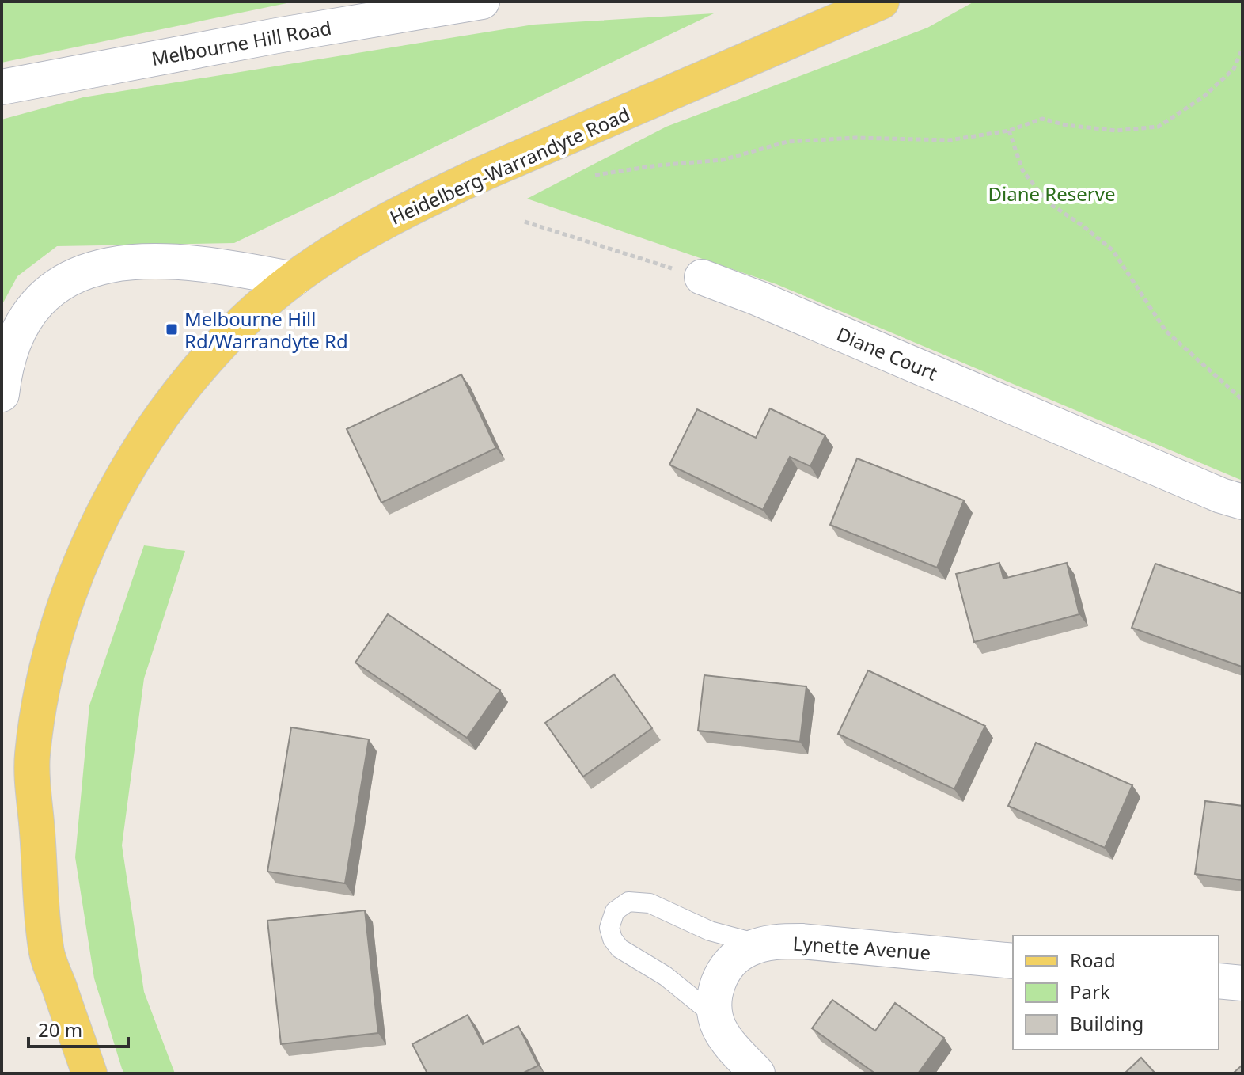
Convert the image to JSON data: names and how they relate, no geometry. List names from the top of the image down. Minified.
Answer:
{"streets":{"main road":["Heidelberg-Warrandyte Road"],"street":["Melbourne Hill Road","Diane Court","Lynette Avenue"]},"parks":["Diane Reserve"],"places":{"transit":["Melbourne Hill Rd/Warrandyte Rd"]},"legend":["Road","Park","Building"],"scale_bar":"20 m"}
